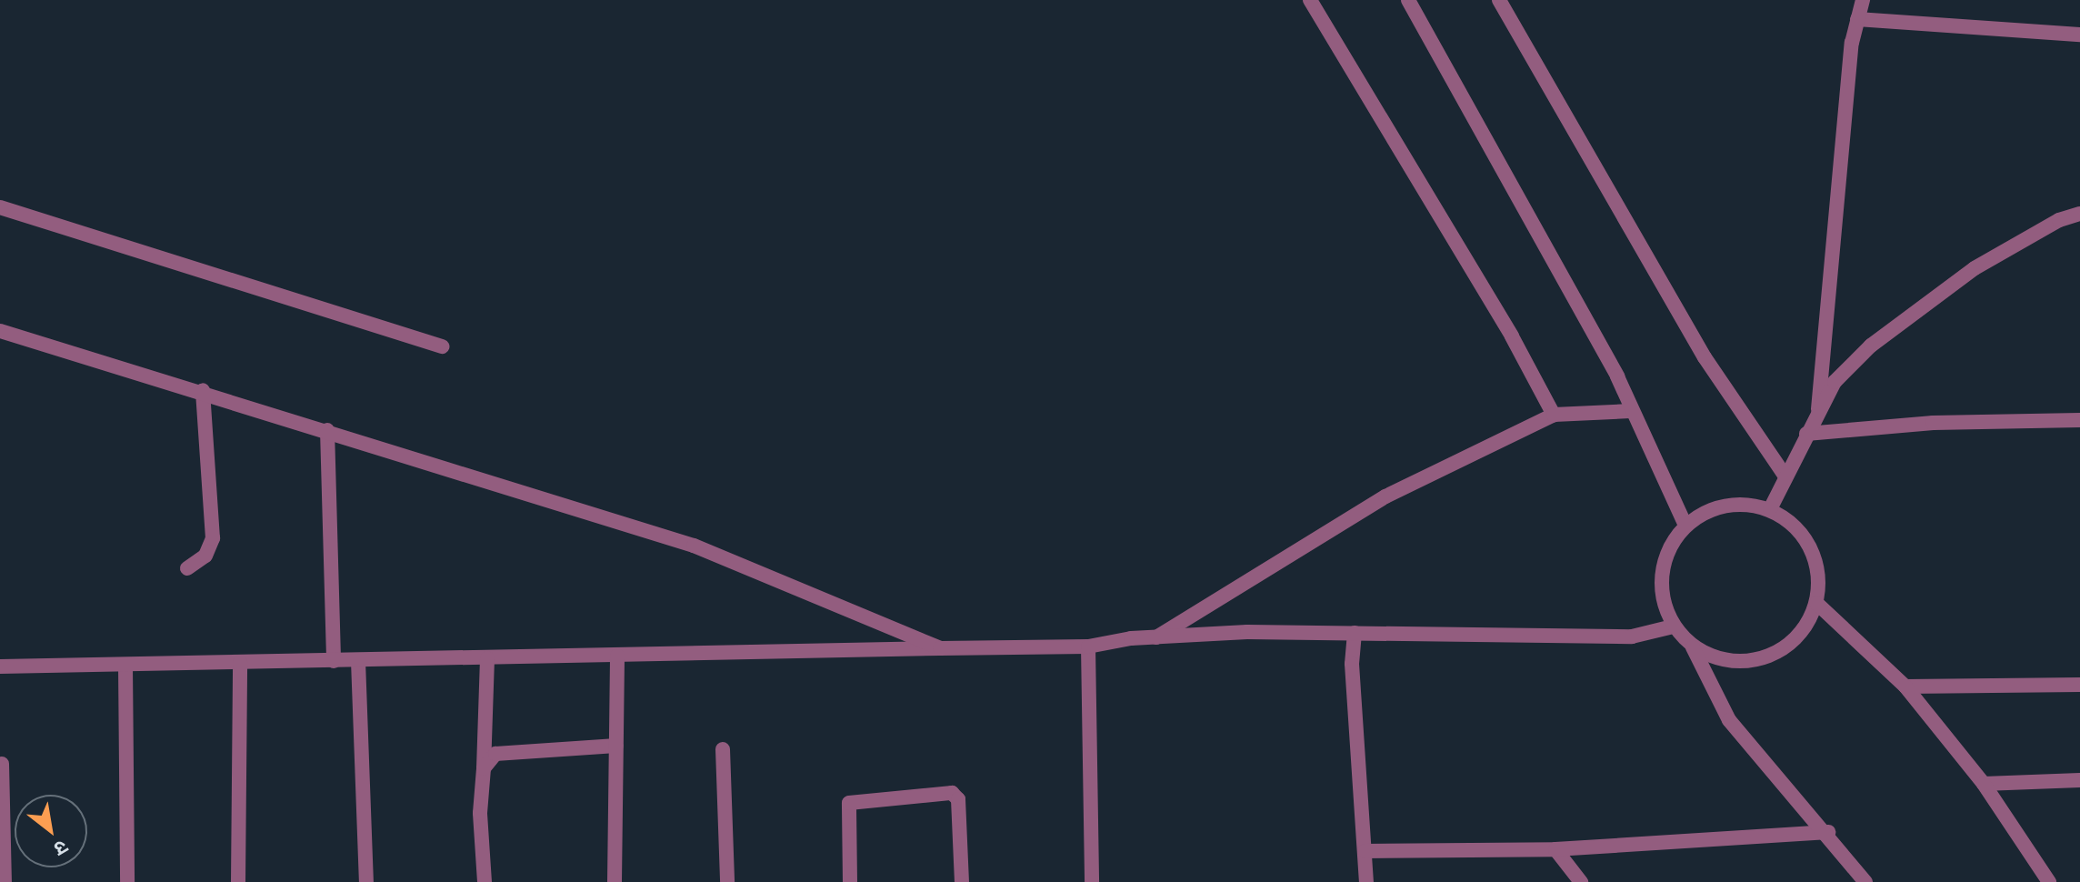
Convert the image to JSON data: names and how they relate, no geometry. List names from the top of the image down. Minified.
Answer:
{"north":"bottom right"}
